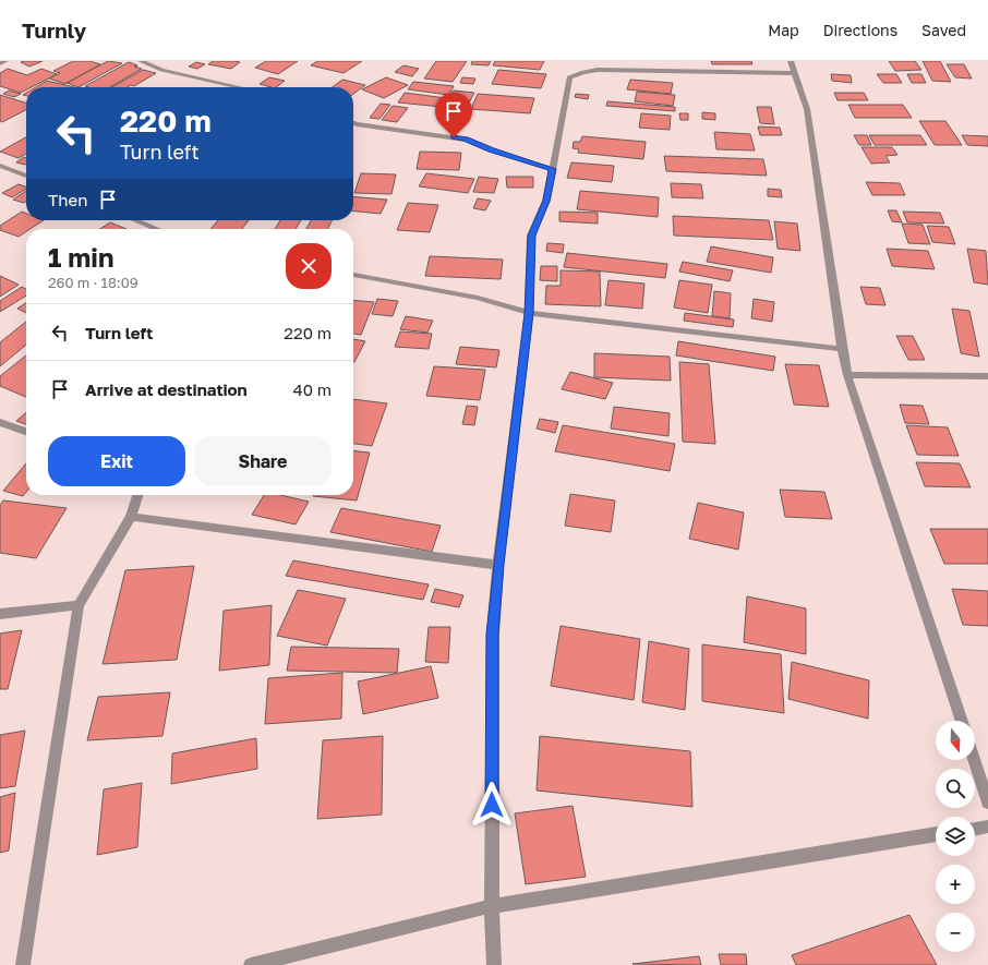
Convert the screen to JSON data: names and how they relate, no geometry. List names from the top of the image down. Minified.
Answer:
{"north":"bottom","page":{"header":"Turnly","nav":["Map","Directions","Saved"],"turn":["220 m","Turn left"],"then":"Then","heading":["1 min","260 m · 18:09"],"list":[{"name":"Turn left","value":"220 m"},{"name":"Arrive at destination","value":"40 m"}],"buttons":["Exit","Share"],"map_buttons":["+","−"]}}
